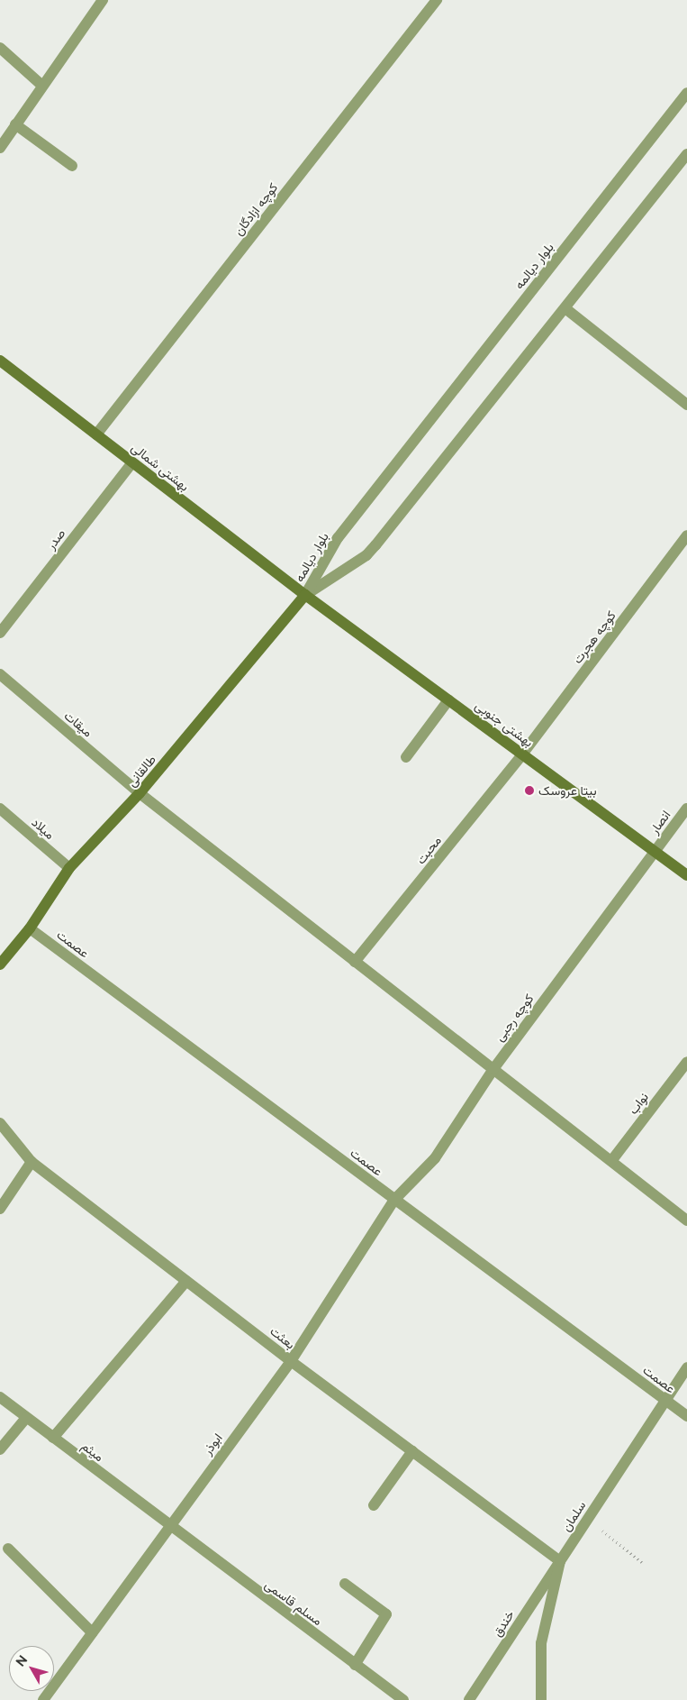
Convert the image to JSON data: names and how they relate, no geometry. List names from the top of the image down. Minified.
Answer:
{"streets":{"main road":["بهشتی شمالی","بهشتی جنوبی","طالقانی"],"street":["کوچه ازادگان","بلوار دیالمه","صدر","کوچه هجرت","میقات","انصار","میلاد","محبت","عصمت","کوچه رجبی","نواب","بعثت","ابوذر","میثم","سلمان","مسلم قاسمی","خندق"]},"crossings":[["کوچه ازادگان","بهشتی شمالی"],["بلوار دیالمه","بهشتی شمالی"],["بلوار دیالمه","بهشتی جنوبی"],["بلوار دیالمه","طالقانی"],["بهشتی شمالی","صدر"],["بهشتی شمالی","بهشتی جنوبی"],["بهشتی شمالی","طالقانی"],["کوچه هجرت","بهشتی جنوبی"],["کوچه هجرت","محبت"],["میقات","طالقانی"],["میقات","محبت"],["میقات","کوچه رجبی"],["میقات","نواب"],["بهشتی جنوبی","طالقانی"],["بهشتی جنوبی","انصار"],["بهشتی جنوبی","محبت"],["بهشتی جنوبی","کوچه رجبی"],["طالقانی","میلاد"],["طالقانی","عصمت"],["انصار","کوچه رجبی"],["عصمت","کوچه رجبی"],["عصمت","ابوذر"],["عصمت","سلمان"],["کوچه رجبی","ابوذر"],["بعثت","ابوذر"],["بعثت","سلمان"],["بعثت","خندق"],["ابوذر","میثم"],["ابوذر","مسلم قاسمی"],["میثم","مسلم قاسمی"],["سلمان","خندق"]],"places":["بیتا عروسک"],"north":"top left"}
